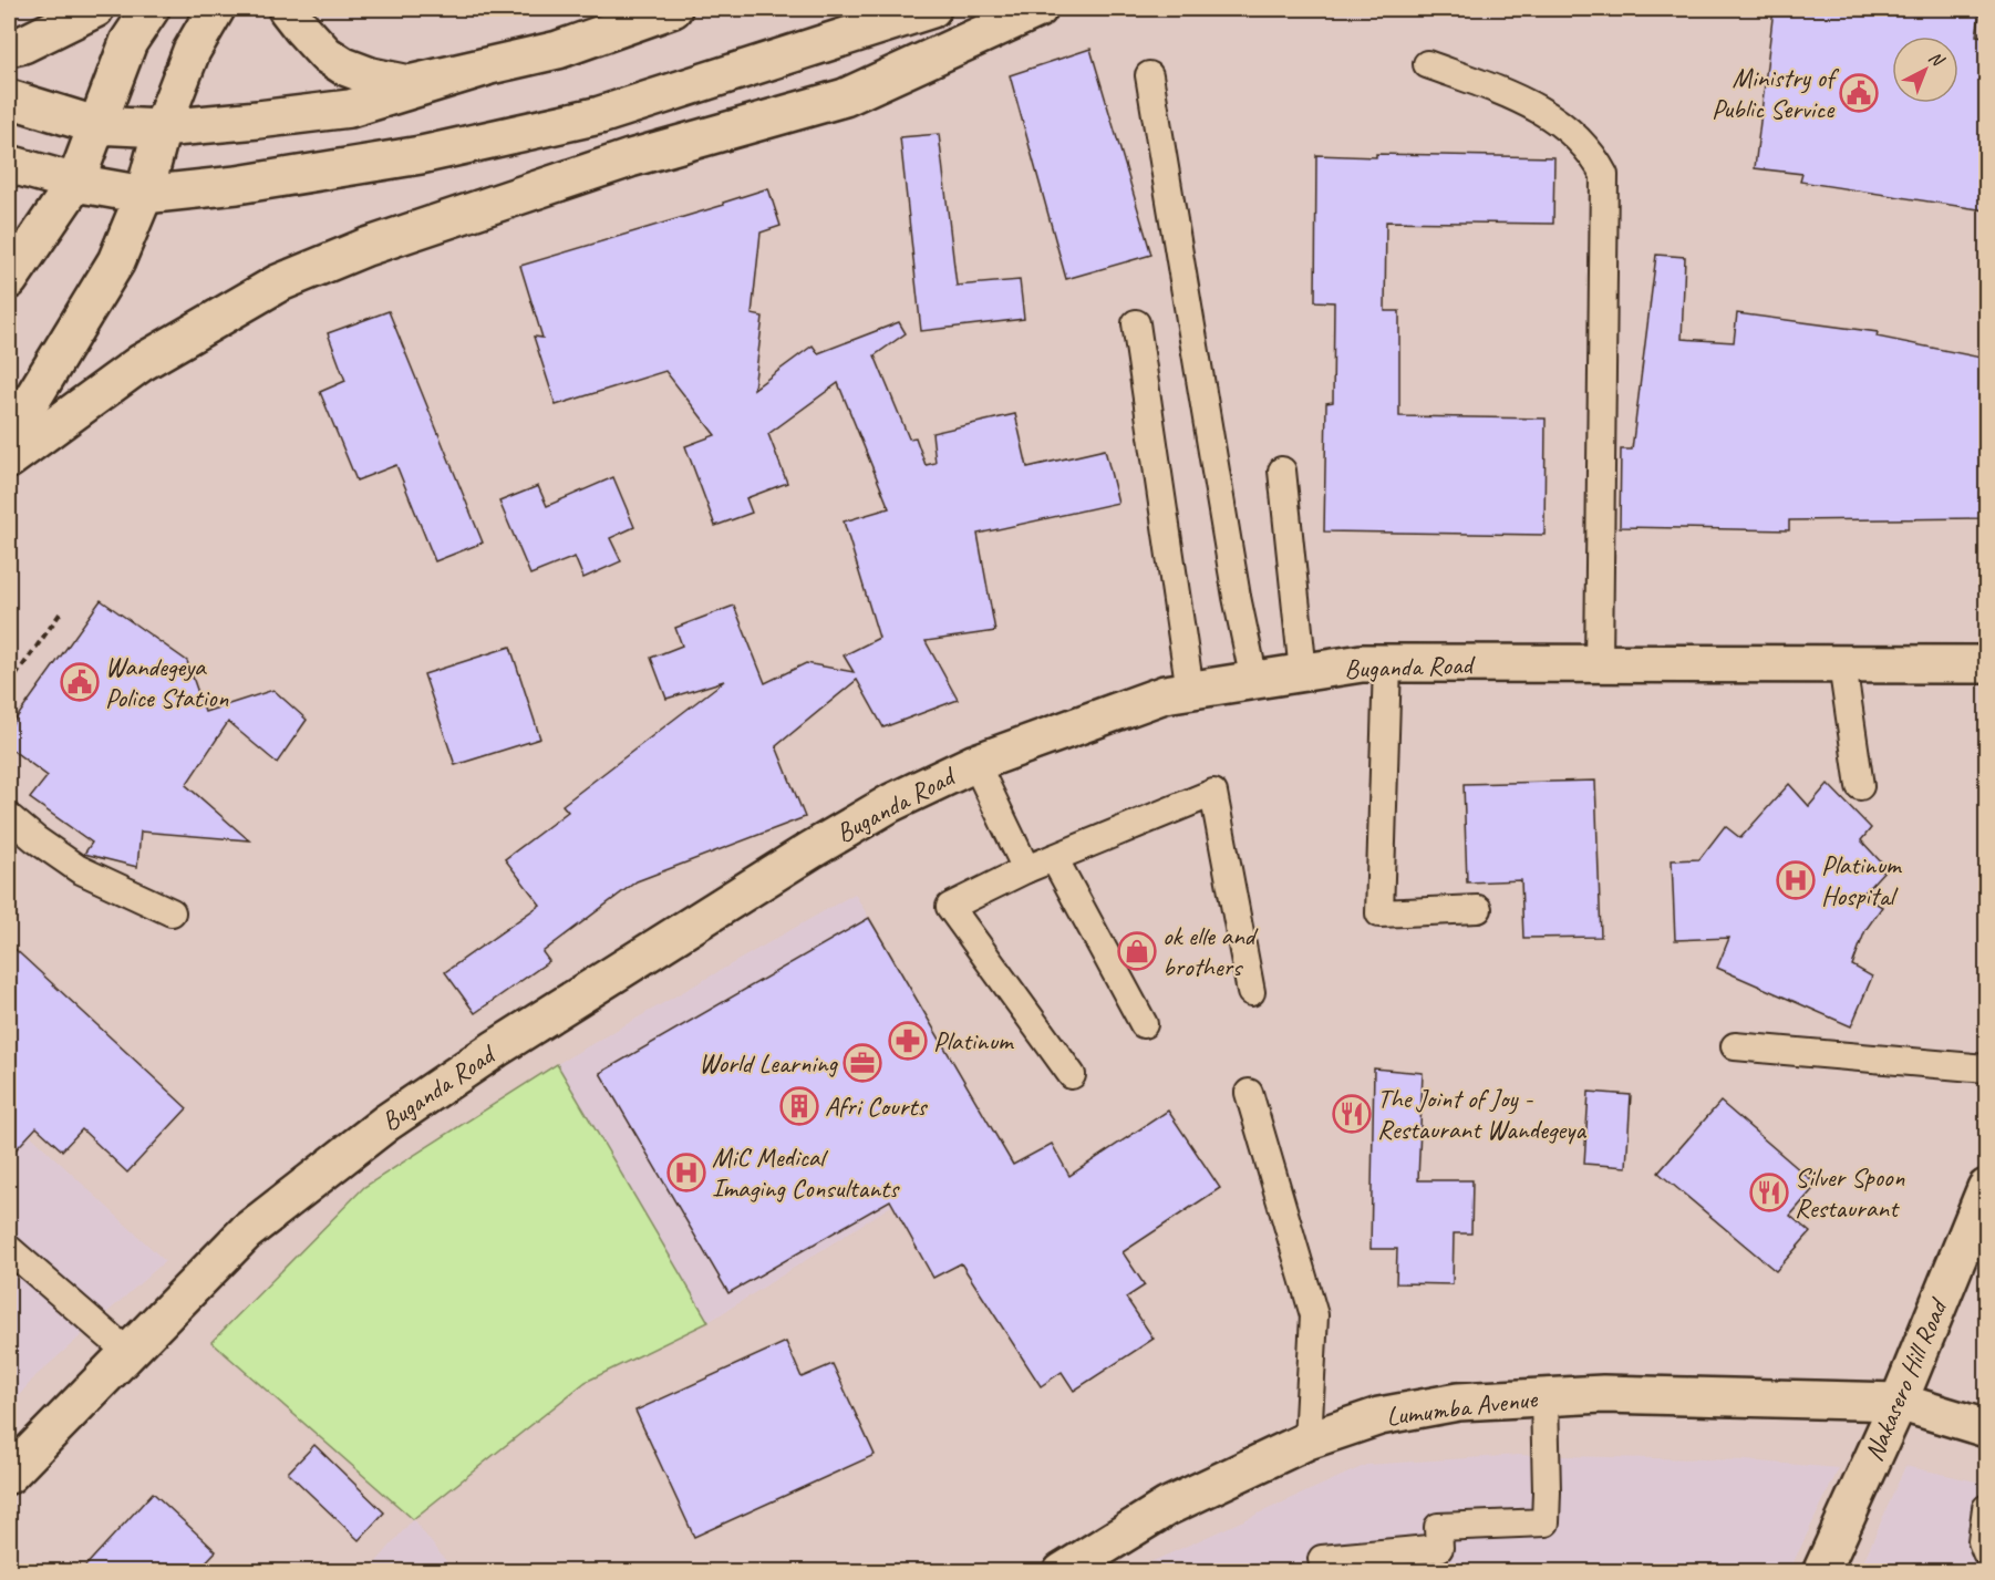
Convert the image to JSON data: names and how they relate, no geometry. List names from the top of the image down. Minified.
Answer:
{"streets":{"main road":["Buganda Road","Nakasero Hill Road","Lumumba Avenue"]},"crossings":[["Nakasero Hill Road","Lumumba Avenue"]],"places":{"public building":["Ministry of Public Service","Wandegeya Police Station"],"hospital":["Platinum Hospital","MiC Medical Imaging Consultants"],"shop":["ok elle and brothers"],"pharmacy":["Platinum"],"office":["World Learning"],"building":["Afri Courts"],"restaurant":["The Joint of Joy - Restaurant Wandegeya","Silver Spoon Restaurant"]},"north":"top right"}
